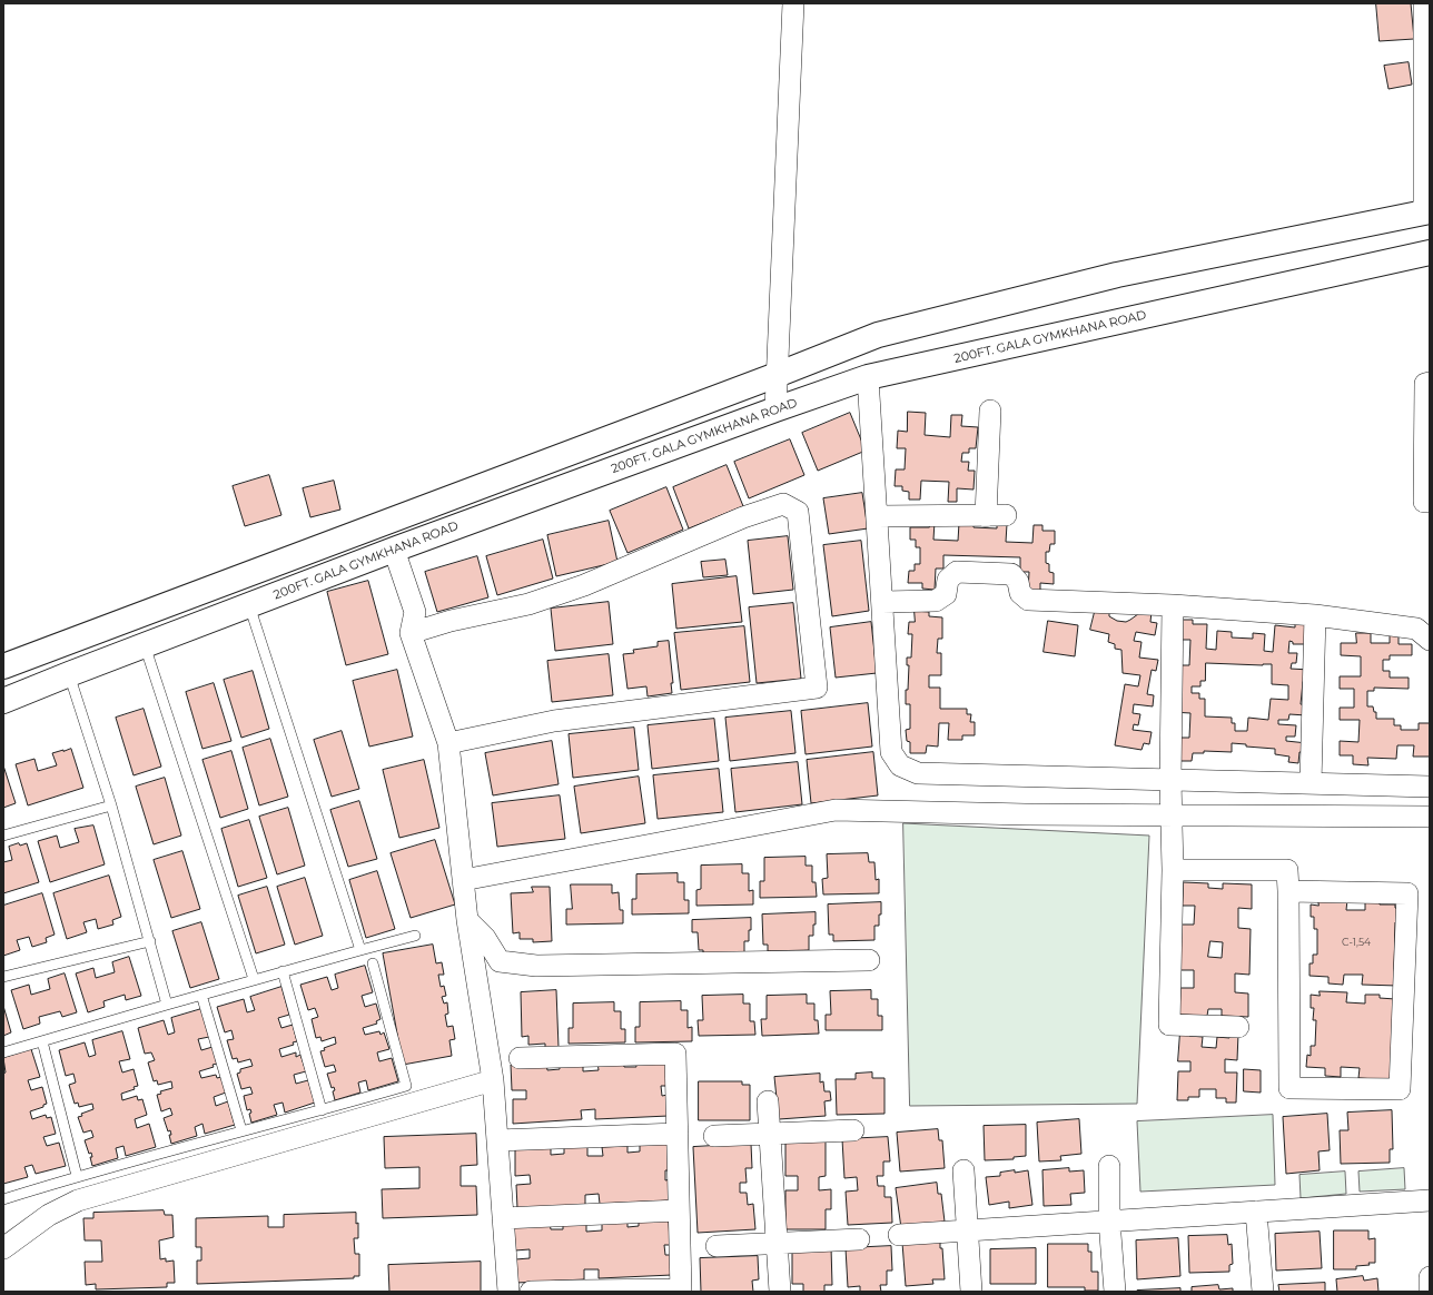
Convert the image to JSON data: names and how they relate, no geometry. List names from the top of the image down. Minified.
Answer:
{"streets":{"street":["200FT. GALA GYMKHANA ROAD"]},"house_numbers":["C-1,54"]}
